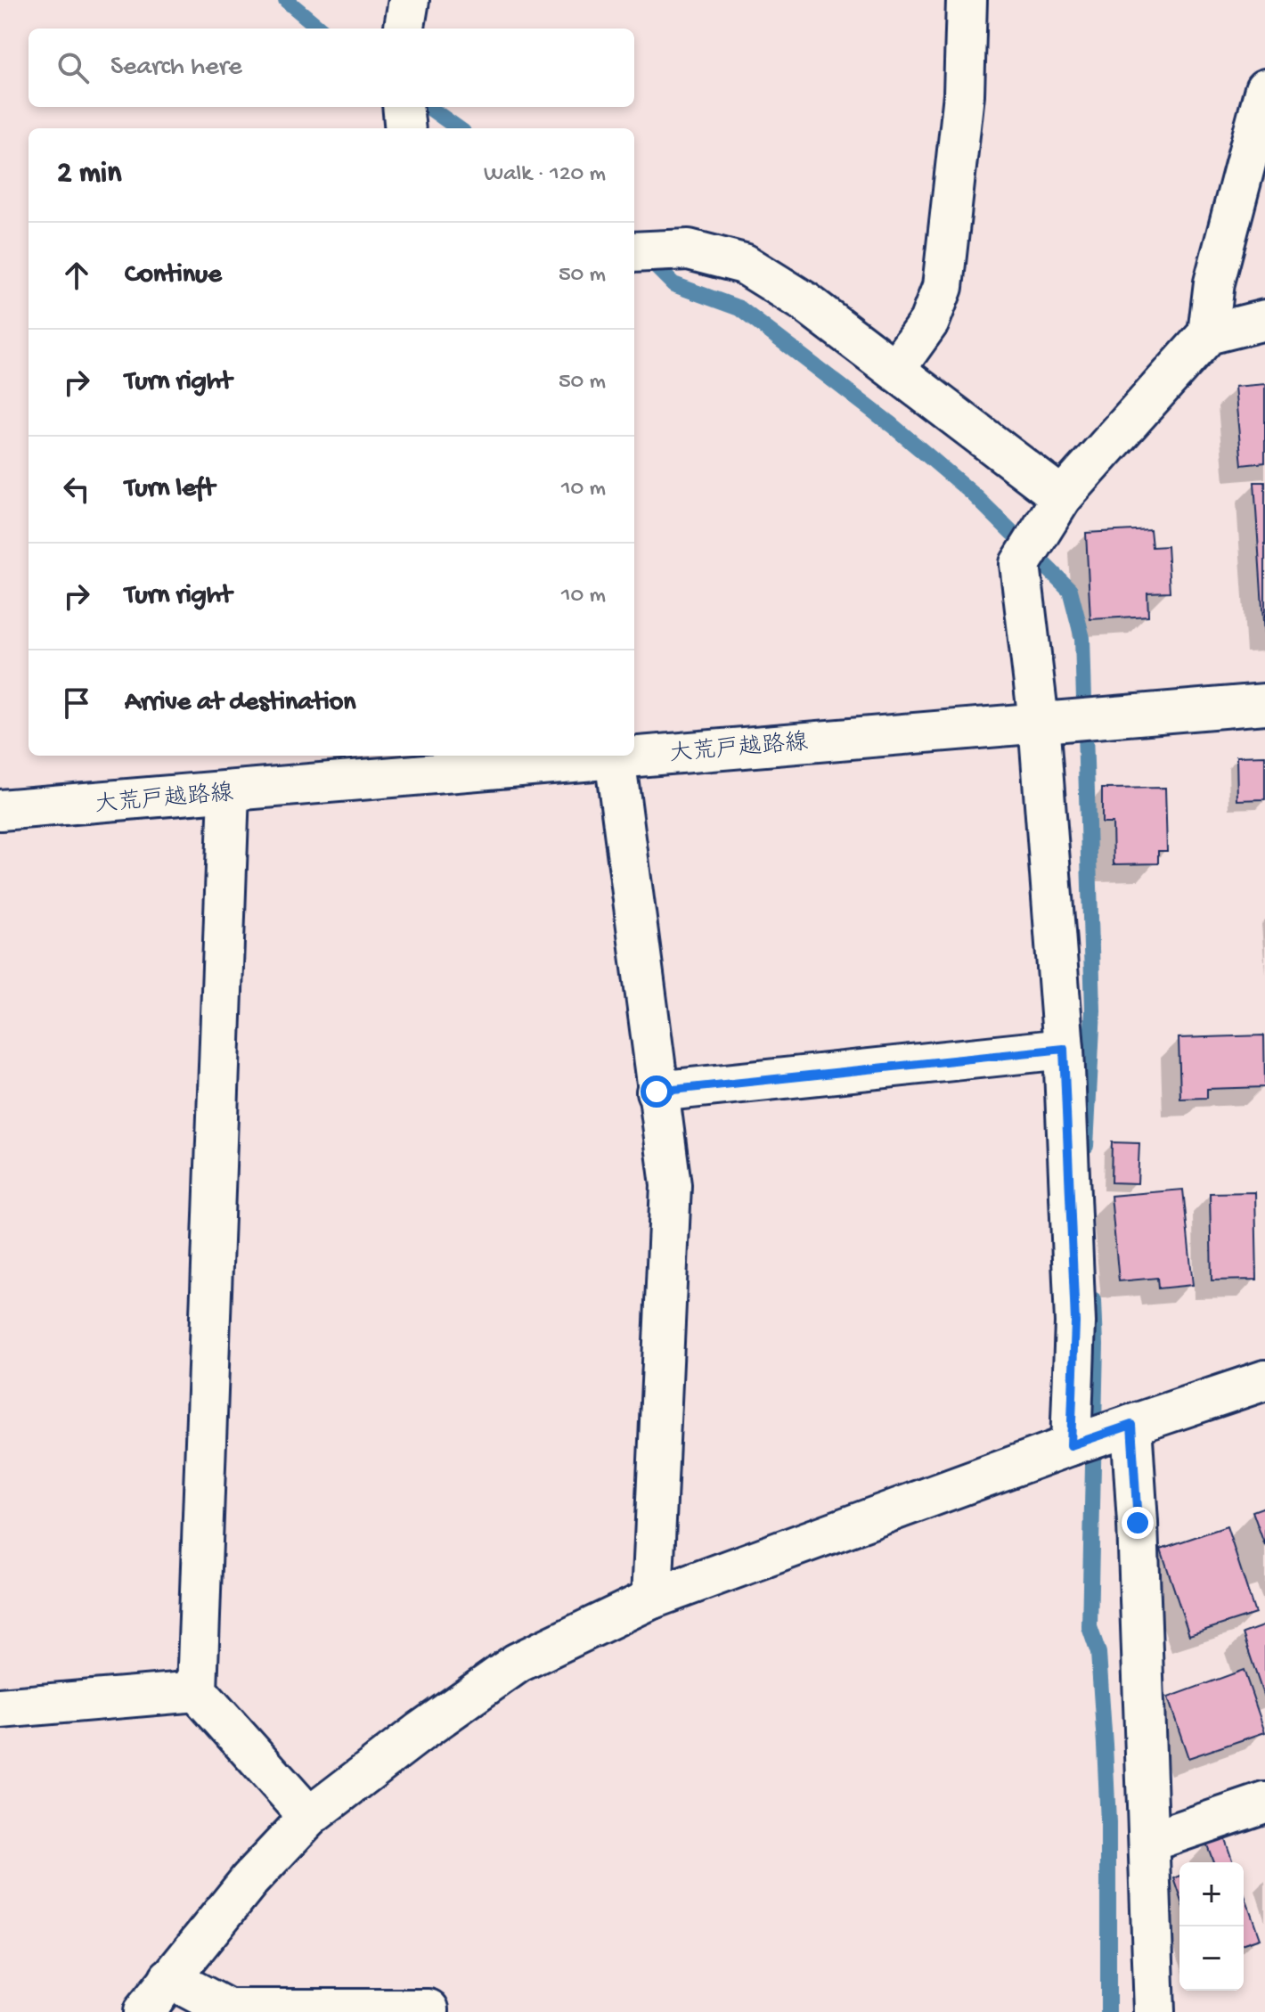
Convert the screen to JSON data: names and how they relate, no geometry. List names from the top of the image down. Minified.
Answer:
{"streets":{"street":["大荒戸越路線"]},"page":{"search":"Search here","heading":["2 min","Walk · 120 m"],"list":[["Continue","50 m"],["Turn right","50 m"],["Turn left","10 m"],["Turn right","10 m"],"Arrive at destination"],"map_buttons":["+","−"]}}
